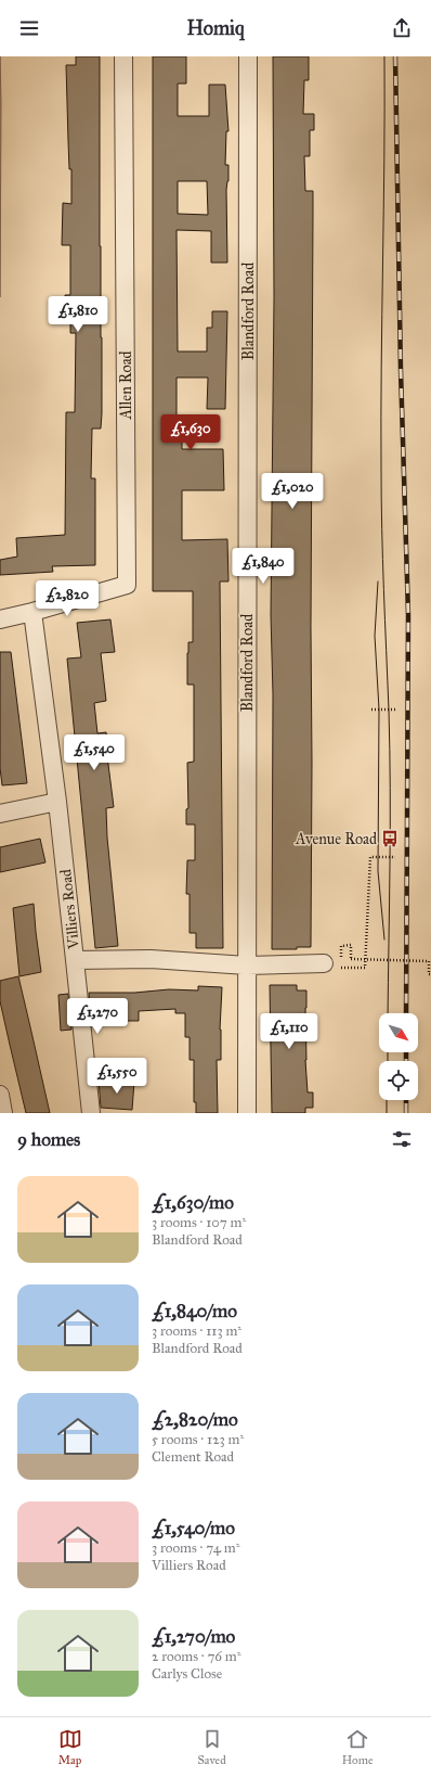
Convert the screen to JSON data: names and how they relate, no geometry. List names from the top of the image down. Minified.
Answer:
{"streets":{"street":["Blandford Road","Allen Road","Villiers Road"]},"crossings":[["Blandford Road","Villiers Road"],["Allen Road","Villiers Road"]],"places":{"bus stop":["Avenue Road"]},"north":"bottom right","page":{"header":"Homiq","price":["£1,810","£1,630","£1,020","£1,840","£2,820","£1,540","£1,270","£1,110","£1,550"],"heading":"9 homes","list":[{"name":"£1,630/mo","note":"3 rooms · 107 m² · Blandford Road"},{"name":"£1,840/mo","note":"3 rooms · 113 m² · Blandford Road"},{"name":"£2,820/mo","note":"5 rooms · 123 m² · Clement Road"},{"name":"£1,540/mo","note":"3 rooms · 74 m² · Villiers Road"},{"name":"£1,270/mo","note":"2 rooms · 76 m² · Carlys Close"}],"tabs":["Map","Saved","Home"]}}
